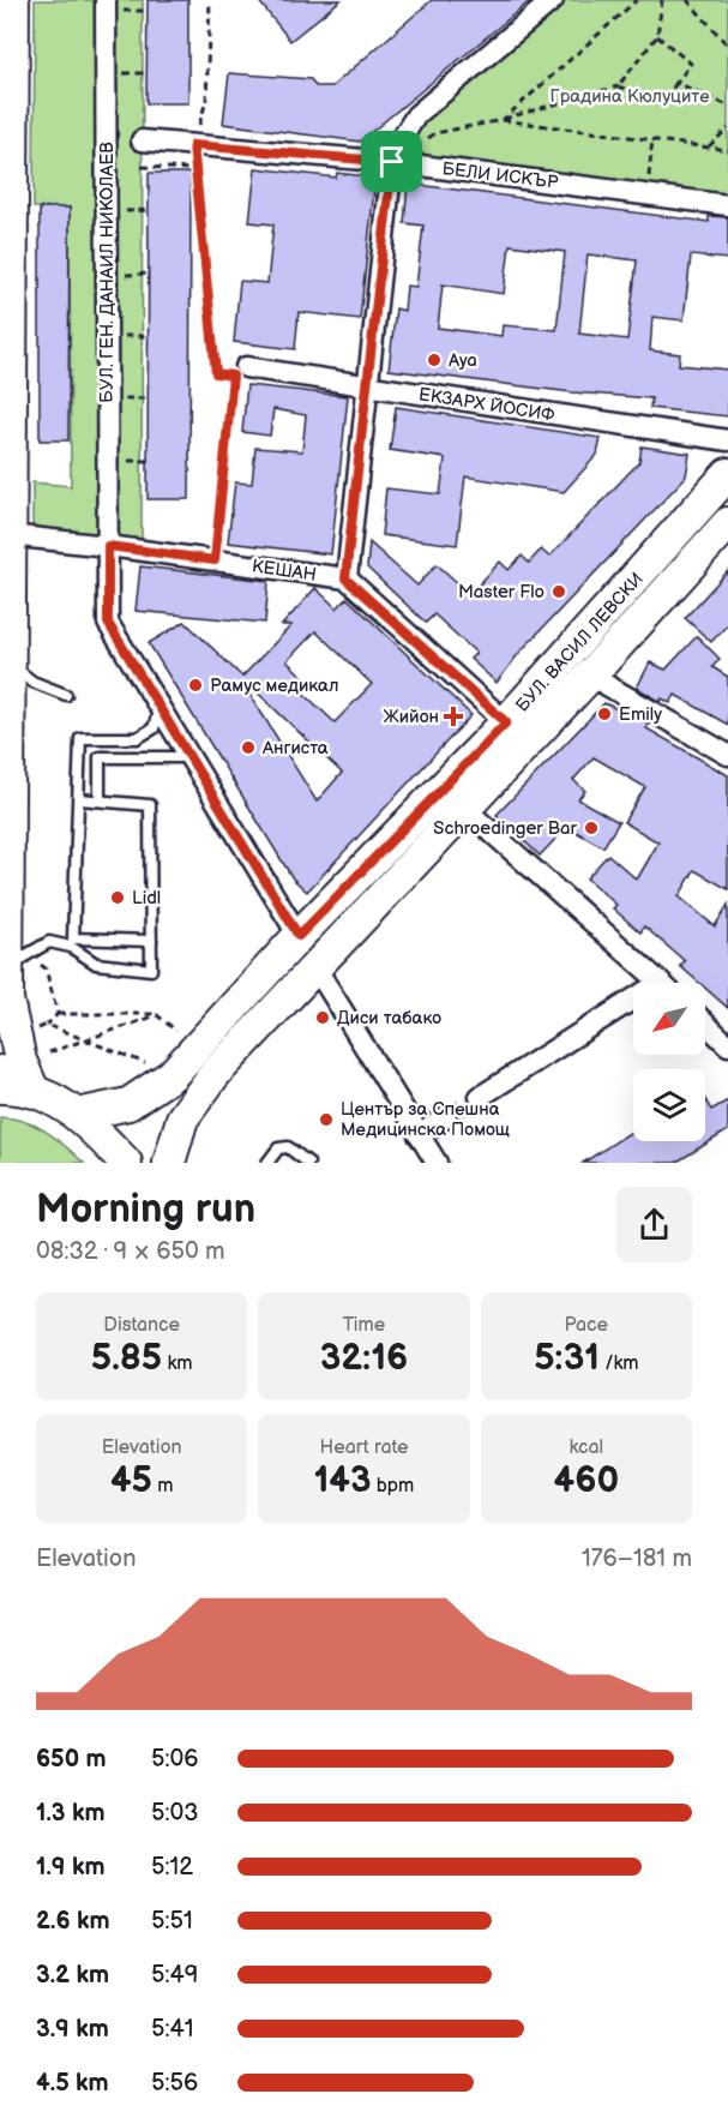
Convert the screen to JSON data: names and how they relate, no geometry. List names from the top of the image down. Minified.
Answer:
{"streets":{"main road":["БУЛ. ВАСИЛ ЛЕВСКИ"],"street":["БЕЛИ ИСКЪР","БУЛ. ГЕН. ДАНАИЛ НИКОЛАЕВ","ЕКЗАРХ ЙОСИФ","КЕШАН"]},"crossings":[["БУЛ. ГЕН. ДАНАИЛ НИКОЛАЕВ","КЕШАН"]],"parks":["Градина Кюлуците"],"places":{"other":["Aya","Master Flo","Рамус медикал","Emily","Ангиста","Schroedinger Bar","Lidl","Диси табако","Център за Спешна Медицинска Помощ"],"health":["Жийон"]},"north":"bottom left","page":{"heading":["Morning run","08:32 · 9 × 650 m"],"stats":[["Distance","5.85 km"],["Time","32:16"],["Pace","5:31 /km"],["Elevation","45 m"],["Heart rate","143 bpm"],["kcal","460"]],"chart":["Elevation","176–181 m"],"list":[{"name":"650 m","note":"5:06"},{"name":"1.3 km","note":"5:03"},{"name":"1.9 km","note":"5:12"},{"name":"2.6 km","note":"5:51"},{"name":"3.2 km","note":"5:49"},{"name":"3.9 km","note":"5:41"},{"name":"4.5 km","note":"5:56"}]}}
